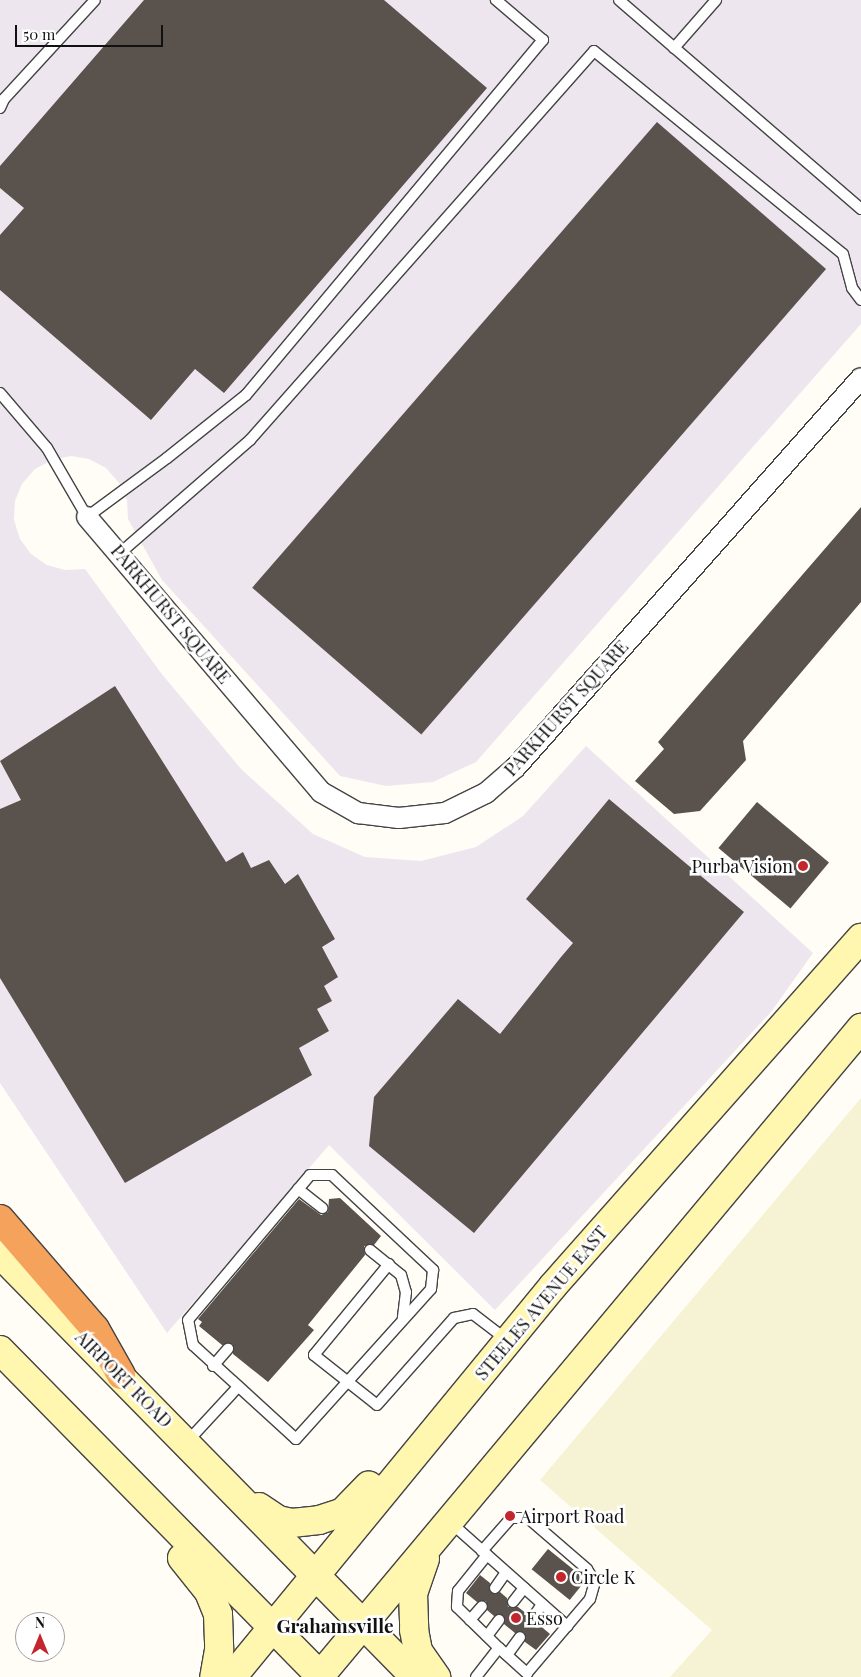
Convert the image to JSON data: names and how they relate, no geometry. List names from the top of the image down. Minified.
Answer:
{"streets":{"main road":["STEELES AVENUE EAST","AIRPORT ROAD"],"street":["PARKHURST SQUARE"]},"crossings":[["STEELES AVENUE EAST","AIRPORT ROAD"]],"districts":["Grahamsville"],"places":["Purba Vision","Airport Road","Circle K","Esso"],"scale_bar":"50 m","north":"top"}
